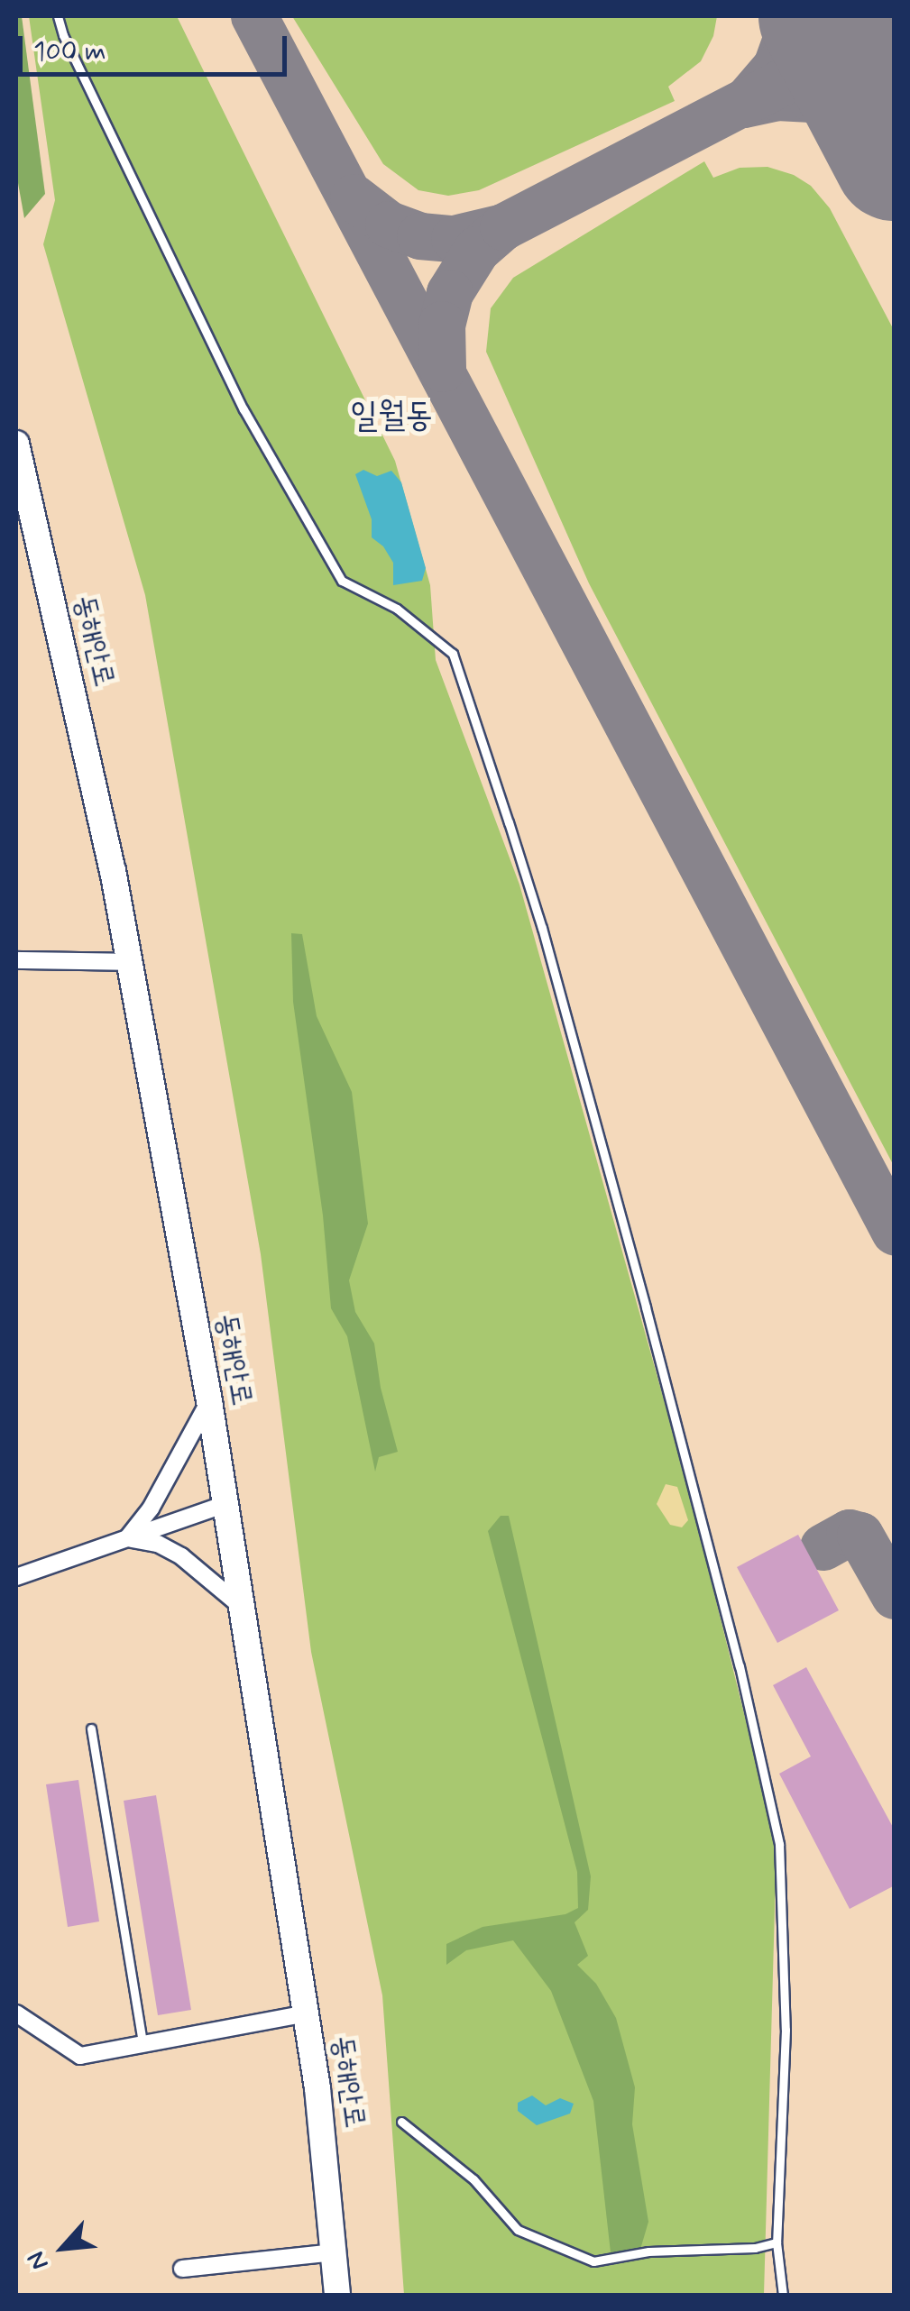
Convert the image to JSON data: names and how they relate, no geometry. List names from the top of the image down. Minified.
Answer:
{"streets":{"main road":["동해안로"]},"districts":["일월동"],"scale_bar":"100 m","north":"bottom left"}
